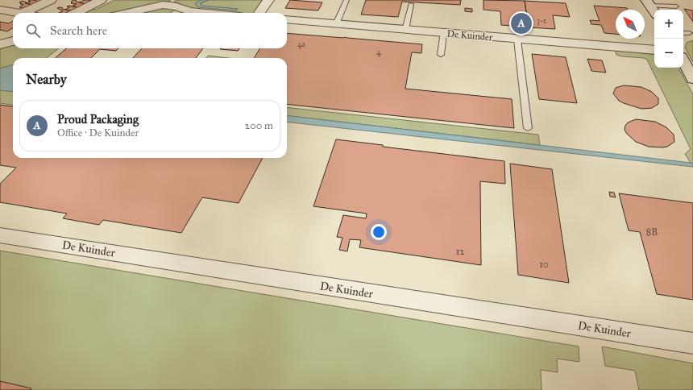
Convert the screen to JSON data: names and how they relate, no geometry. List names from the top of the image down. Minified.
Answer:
{"streets":{"street":["De Kuinder"]},"house_numbers":["3-1","4a","4","8B","12","10"],"north":"top left","page":{"map_buttons":["+","−"],"pins":"A","search":"Search here","heading":"Nearby","list":[{"mark":"A","name":"Proud Packaging","note":"Office · De Kuinder","value":"200 m"}]}}
